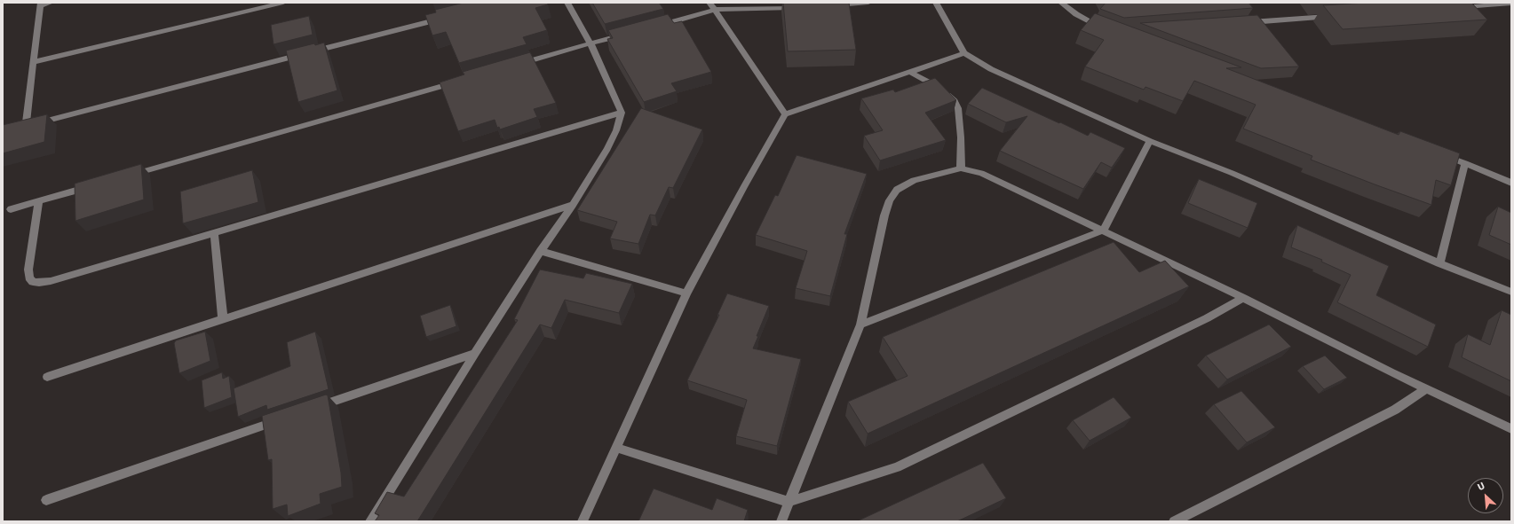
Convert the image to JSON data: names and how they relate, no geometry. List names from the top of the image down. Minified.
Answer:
{"north":"top left"}
